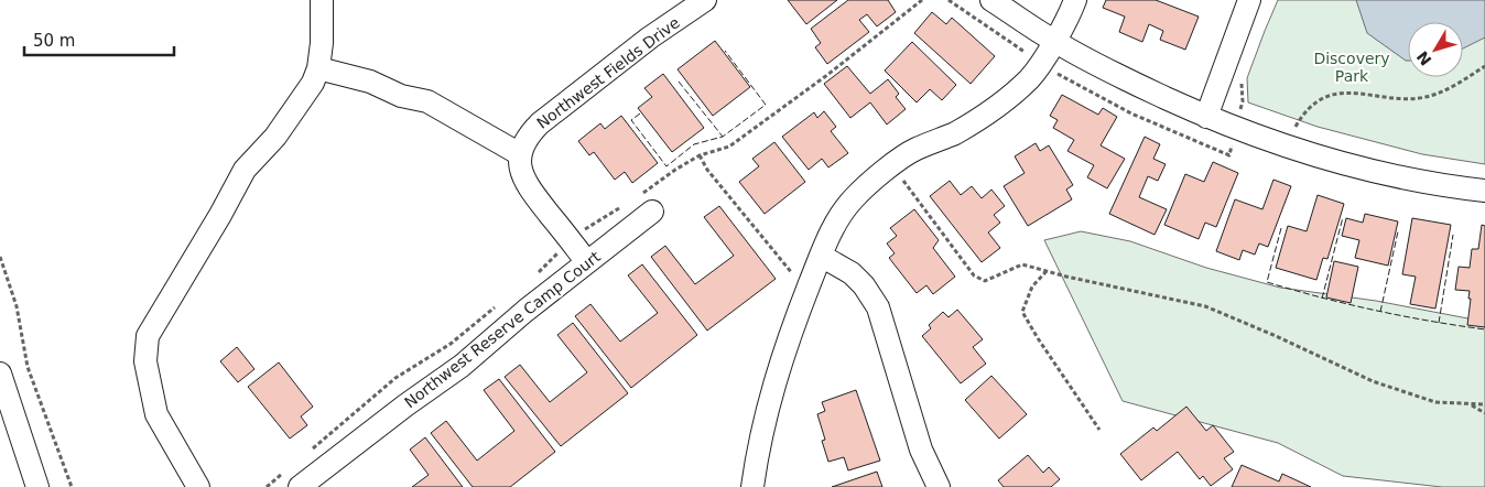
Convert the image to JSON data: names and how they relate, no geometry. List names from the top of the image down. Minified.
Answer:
{"streets":{"street":["Northwest Fields Drive","Northwest Reserve Camp Court"]},"parks":["Discovery Park"],"scale_bar":"50 m","north":"bottom left"}
